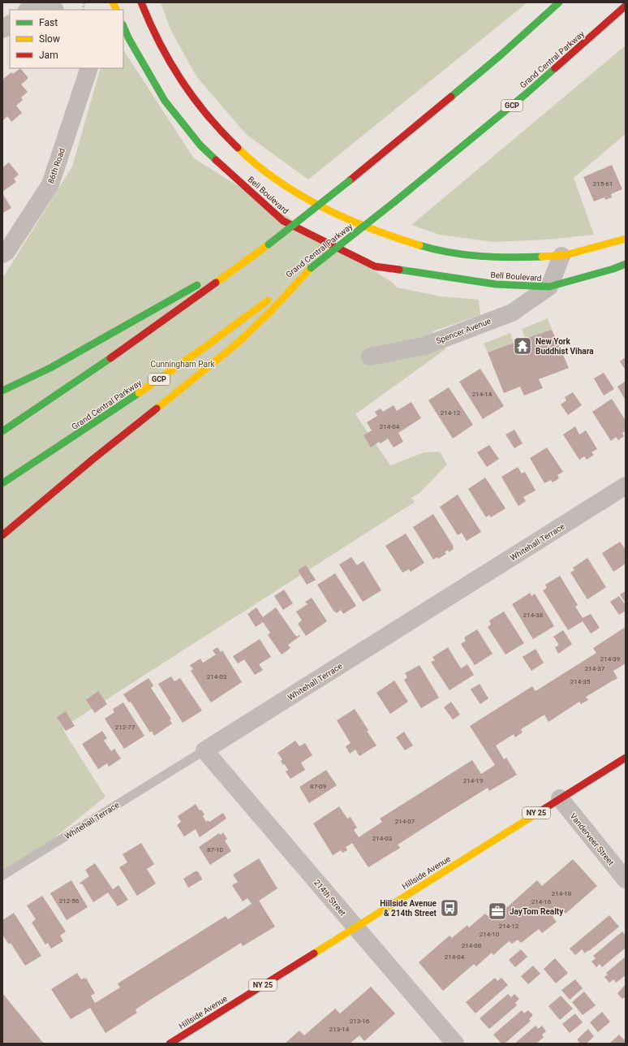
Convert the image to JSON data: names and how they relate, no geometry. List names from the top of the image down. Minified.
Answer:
{"streets":{"main road":["Grand Central Parkway","GCP","Bell Boulevard","Spencer Avenue","NY 25","Hillside Avenue"],"street":["86th Road","Whitehall Terrace","Vanderveer Street","214th Street"]},"crossings":[["Bell Boulevard","Spencer Avenue"],["Whitehall Terrace","214th Street"],["Vanderveer Street","Hillside Avenue"],["Hillside Avenue","214th Street"]],"parks":["Cunningham Park"],"places":{"temple":["New York Buddhist Vihara"],"bus stop":["Hillside Avenue & 214th Street"],"office":["JayTom Realty"]},"house_numbers":["215-61","214-14","214-12","214-04","214-38","214-39","214-37","214-03","214-35","212-77","214-19","87-09","214-07","214-03","87-10","214-18","212-56","214-16","214-12","214-10","214-08","214-04","213-16","213-14"],"legend":["Fast","Slow","Jam"]}
